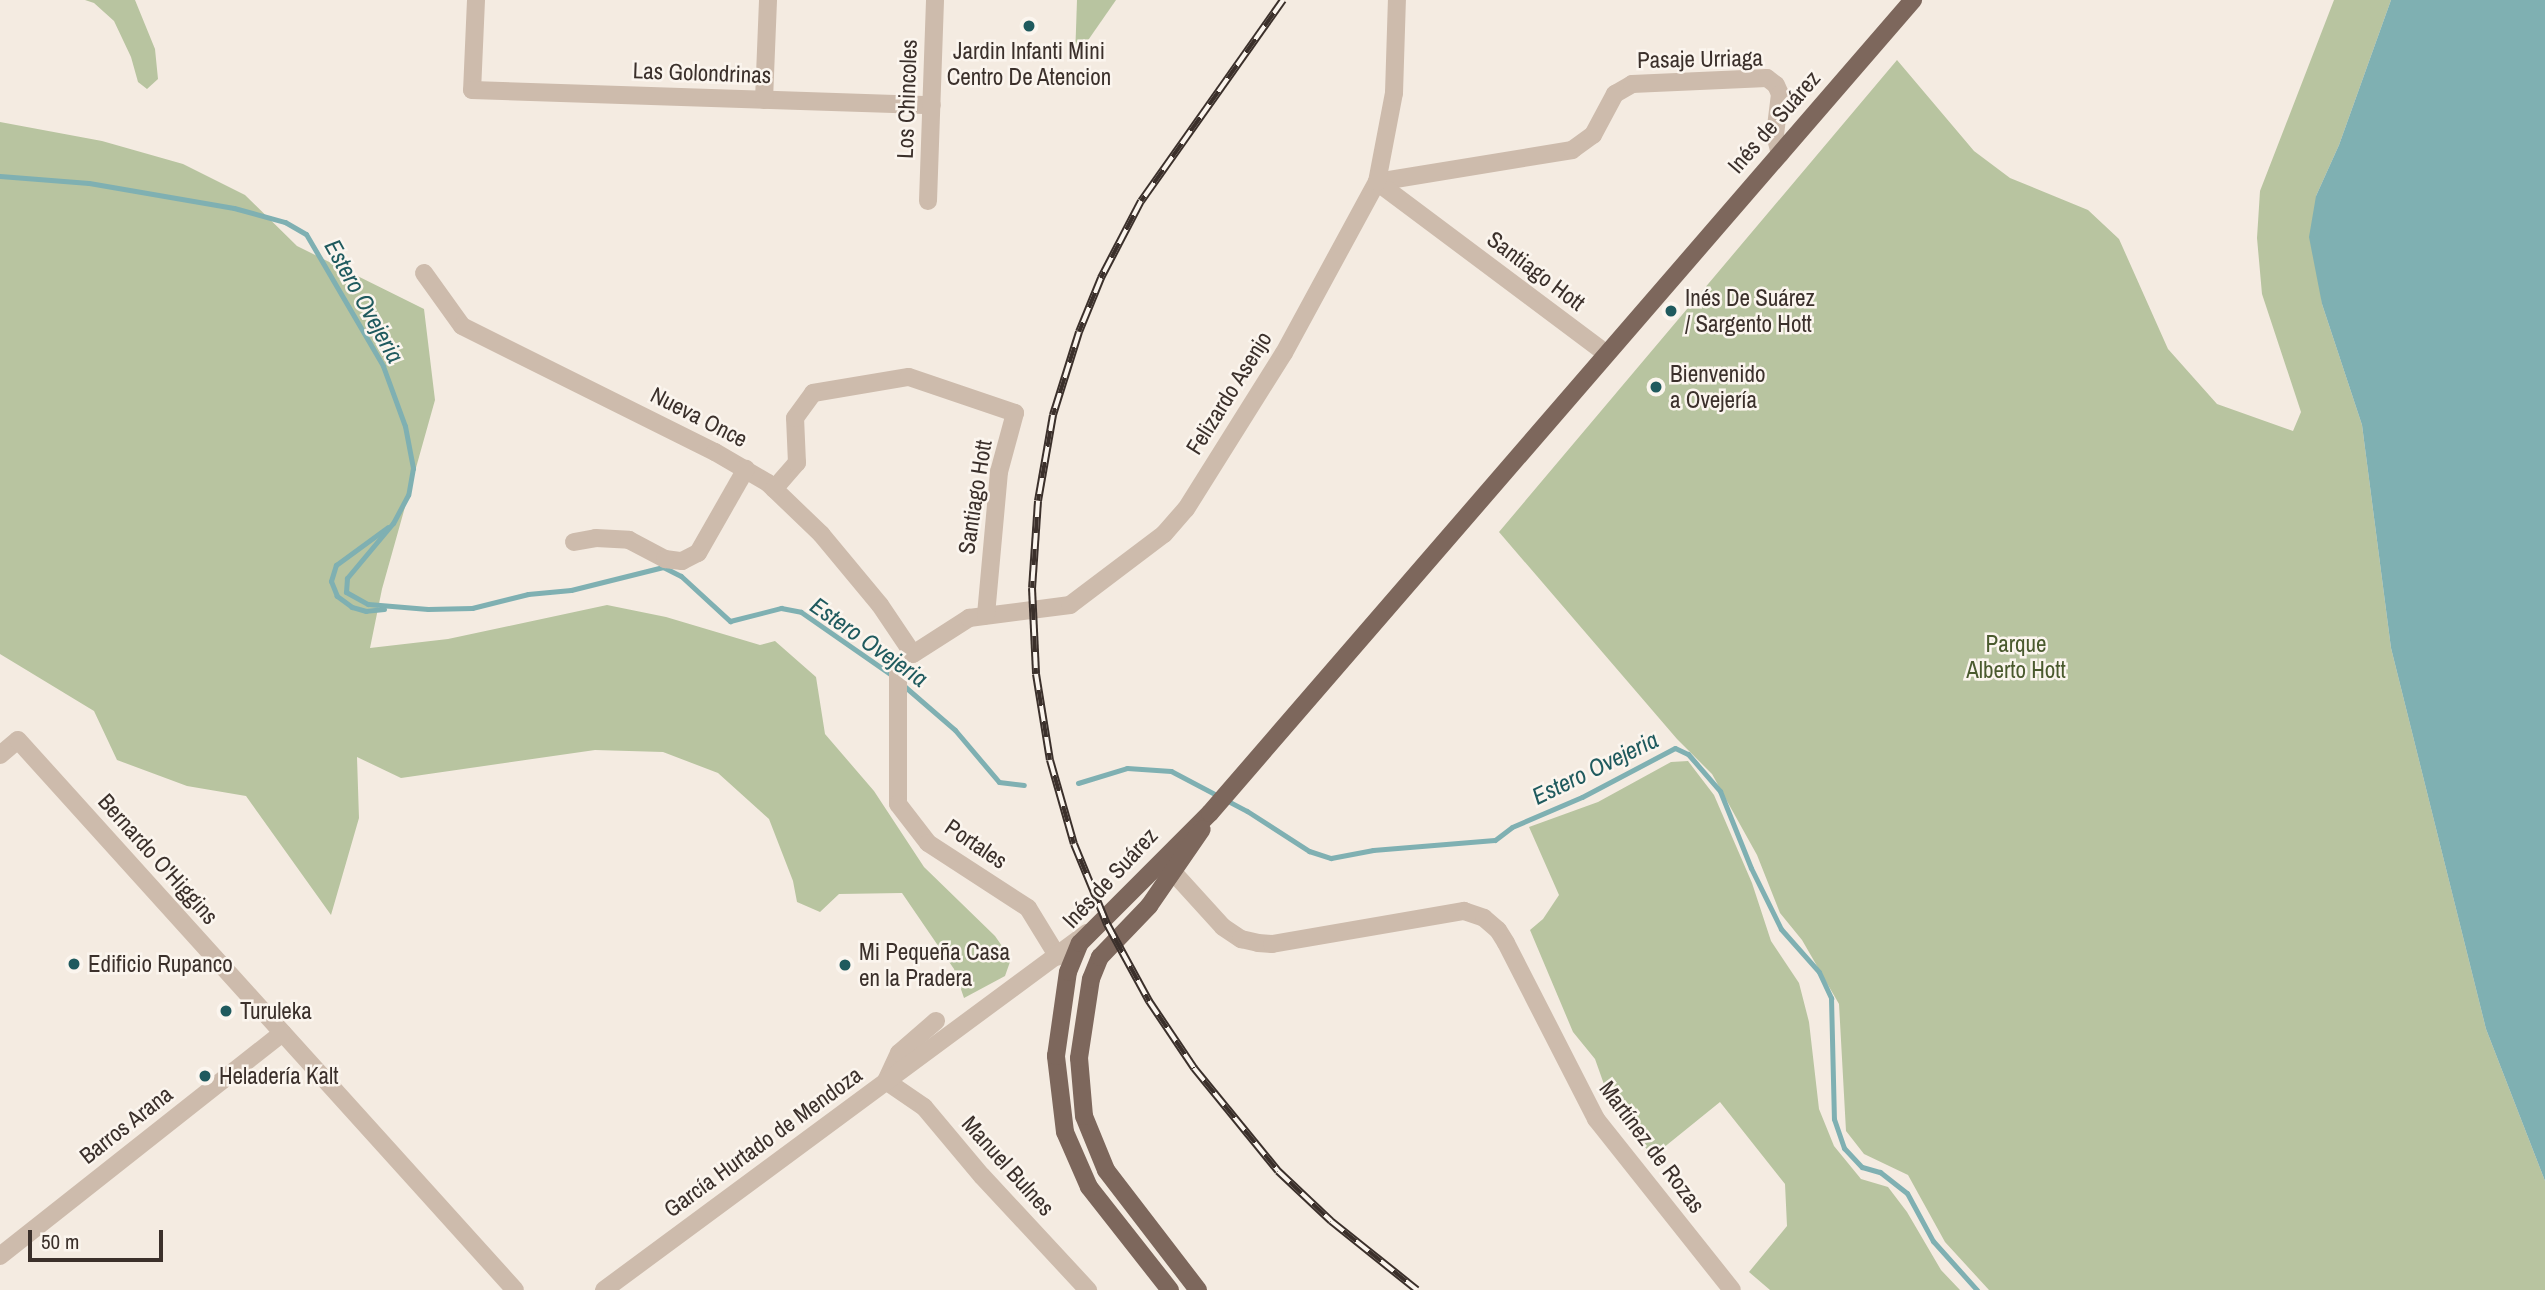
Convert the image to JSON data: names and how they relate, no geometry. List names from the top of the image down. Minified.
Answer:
{"streets":{"main road":["Inés de Suárez"],"street":["Pasaje Urriaga","Las Golondrinas","Los Chincoles","Santiago Hott","Felizardo Asenjo","Nueva Once","Portales","Bernardo O'Higgins","Barros Arana","García Hurtado de Mendoza","Martínez de Rozas","Manuel Bulnes"]},"crossings":[["Pasaje Urriaga","Inés de Suárez"],["Pasaje Urriaga","Santiago Hott"],["Pasaje Urriaga","Felizardo Asenjo"],["Las Golondrinas","Los Chincoles"],["Inés de Suárez","Santiago Hott"],["Inés de Suárez","Martínez de Rozas"],["Santiago Hott","Felizardo Asenjo"],["Santiago Hott","Nueva Once"],["Felizardo Asenjo","Nueva Once"],["Bernardo O'Higgins","Barros Arana"],["García Hurtado de Mendoza","Manuel Bulnes"]],"water":["Estero Ovejeria"],"parks":["Parque Alberto Hott"],"places":["Jardin Infanti Mini Centro De Atencion","Inés De Suárez / Sargento Hott","Bienvenido a Ovejería","Edificio Rupanco","Mi Pequeña Casa en la Pradera","Turuleka","Heladería Kalt"],"scale_bar":"50 m"}
